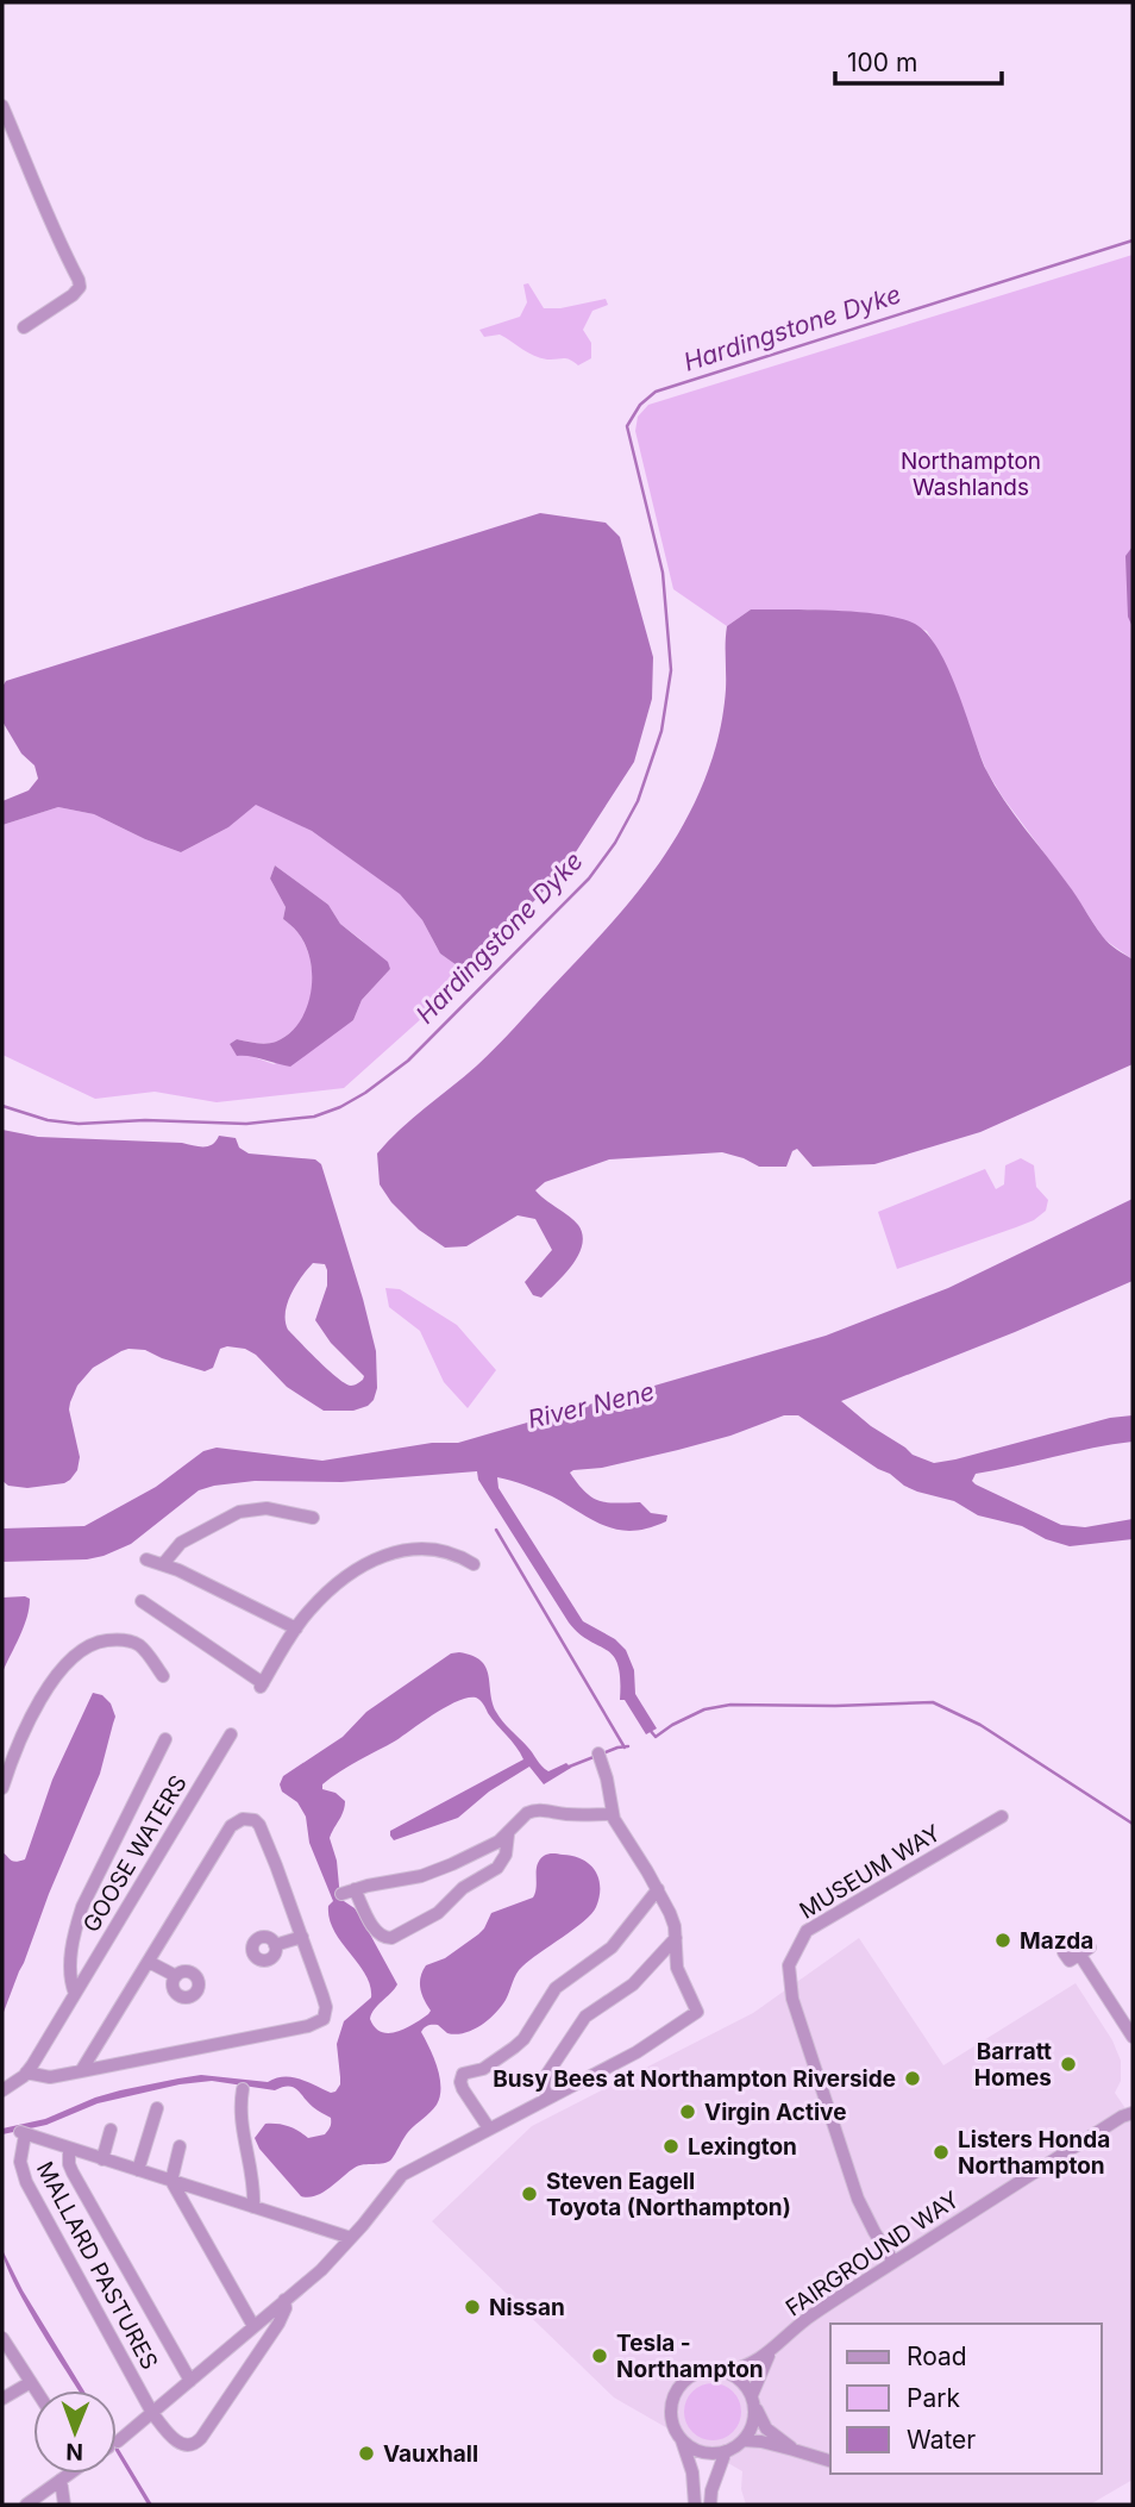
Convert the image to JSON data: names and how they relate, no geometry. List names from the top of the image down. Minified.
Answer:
{"streets":{"street":["GOOSE WATERS","MUSEUM WAY","FAIRGROUND WAY","MALLARD PASTURES"]},"crossings":[["MUSEUM WAY","FAIRGROUND WAY"]],"water":["Hardingstone Dyke","River Nene"],"parks":["Northampton Washlands"],"places":["Mazda","Barratt Homes","Busy Bees at Northampton Riverside","Virgin Active","Lexington","Listers Honda Northampton","Steven Eagell Toyota (Northampton)","Nissan","Tesla - Northampton","Vauxhall"],"legend":["Road","Park","Water"],"scale_bar":"100 m","north":"bottom"}
